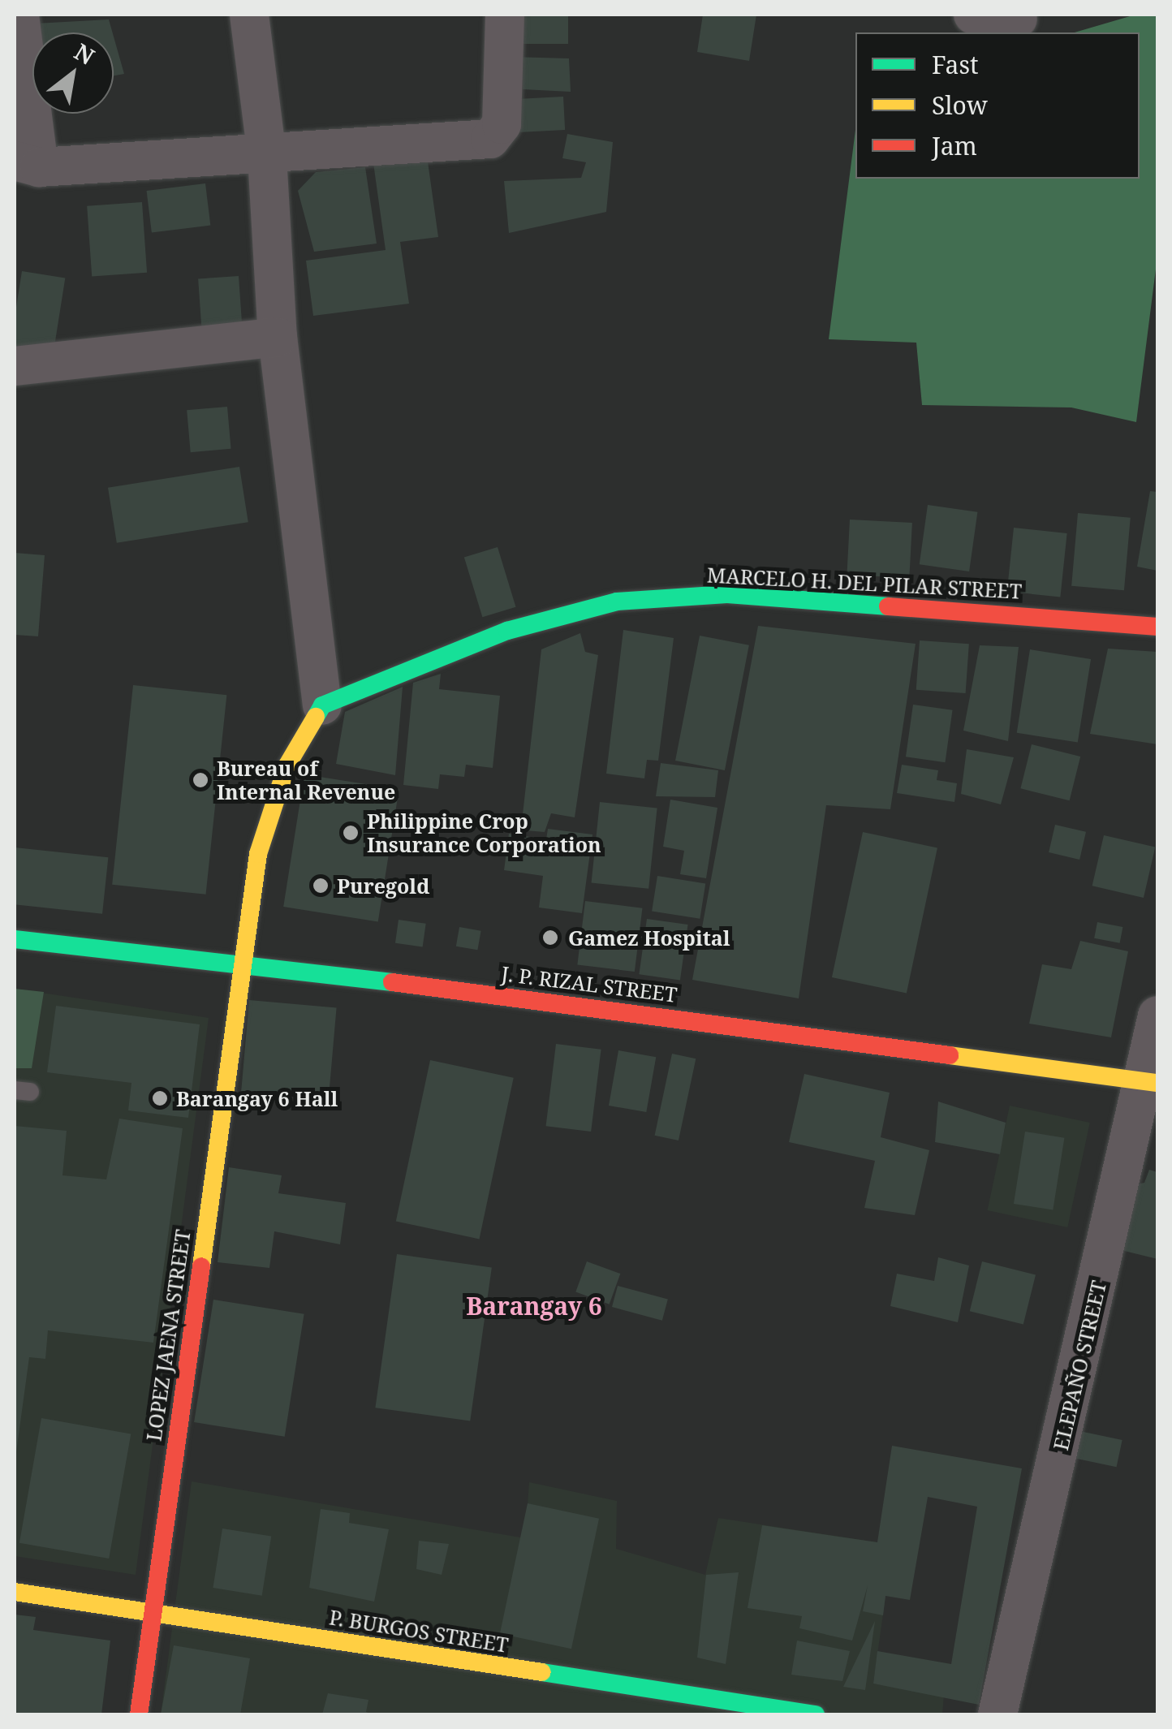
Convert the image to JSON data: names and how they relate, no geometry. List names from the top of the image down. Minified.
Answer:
{"streets":{"main road":["MARCELO H. DEL PILAR STREET","J. P. RIZAL STREET","LOPEZ JAENA STREET","P. BURGOS STREET"],"street":["ELEPAÑO STREET"]},"crossings":[["J. P. RIZAL STREET","LOPEZ JAENA STREET"],["J. P. RIZAL STREET","ELEPAÑO STREET"],["LOPEZ JAENA STREET","P. BURGOS STREET"]],"districts":["Barangay 6"],"places":["Bureau of Internal Revenue","Philippine Crop Insurance Corporation","Puregold","Gamez Hospital","Barangay 6 Hall"],"legend":["Fast","Slow","Jam"],"north":"top right"}
